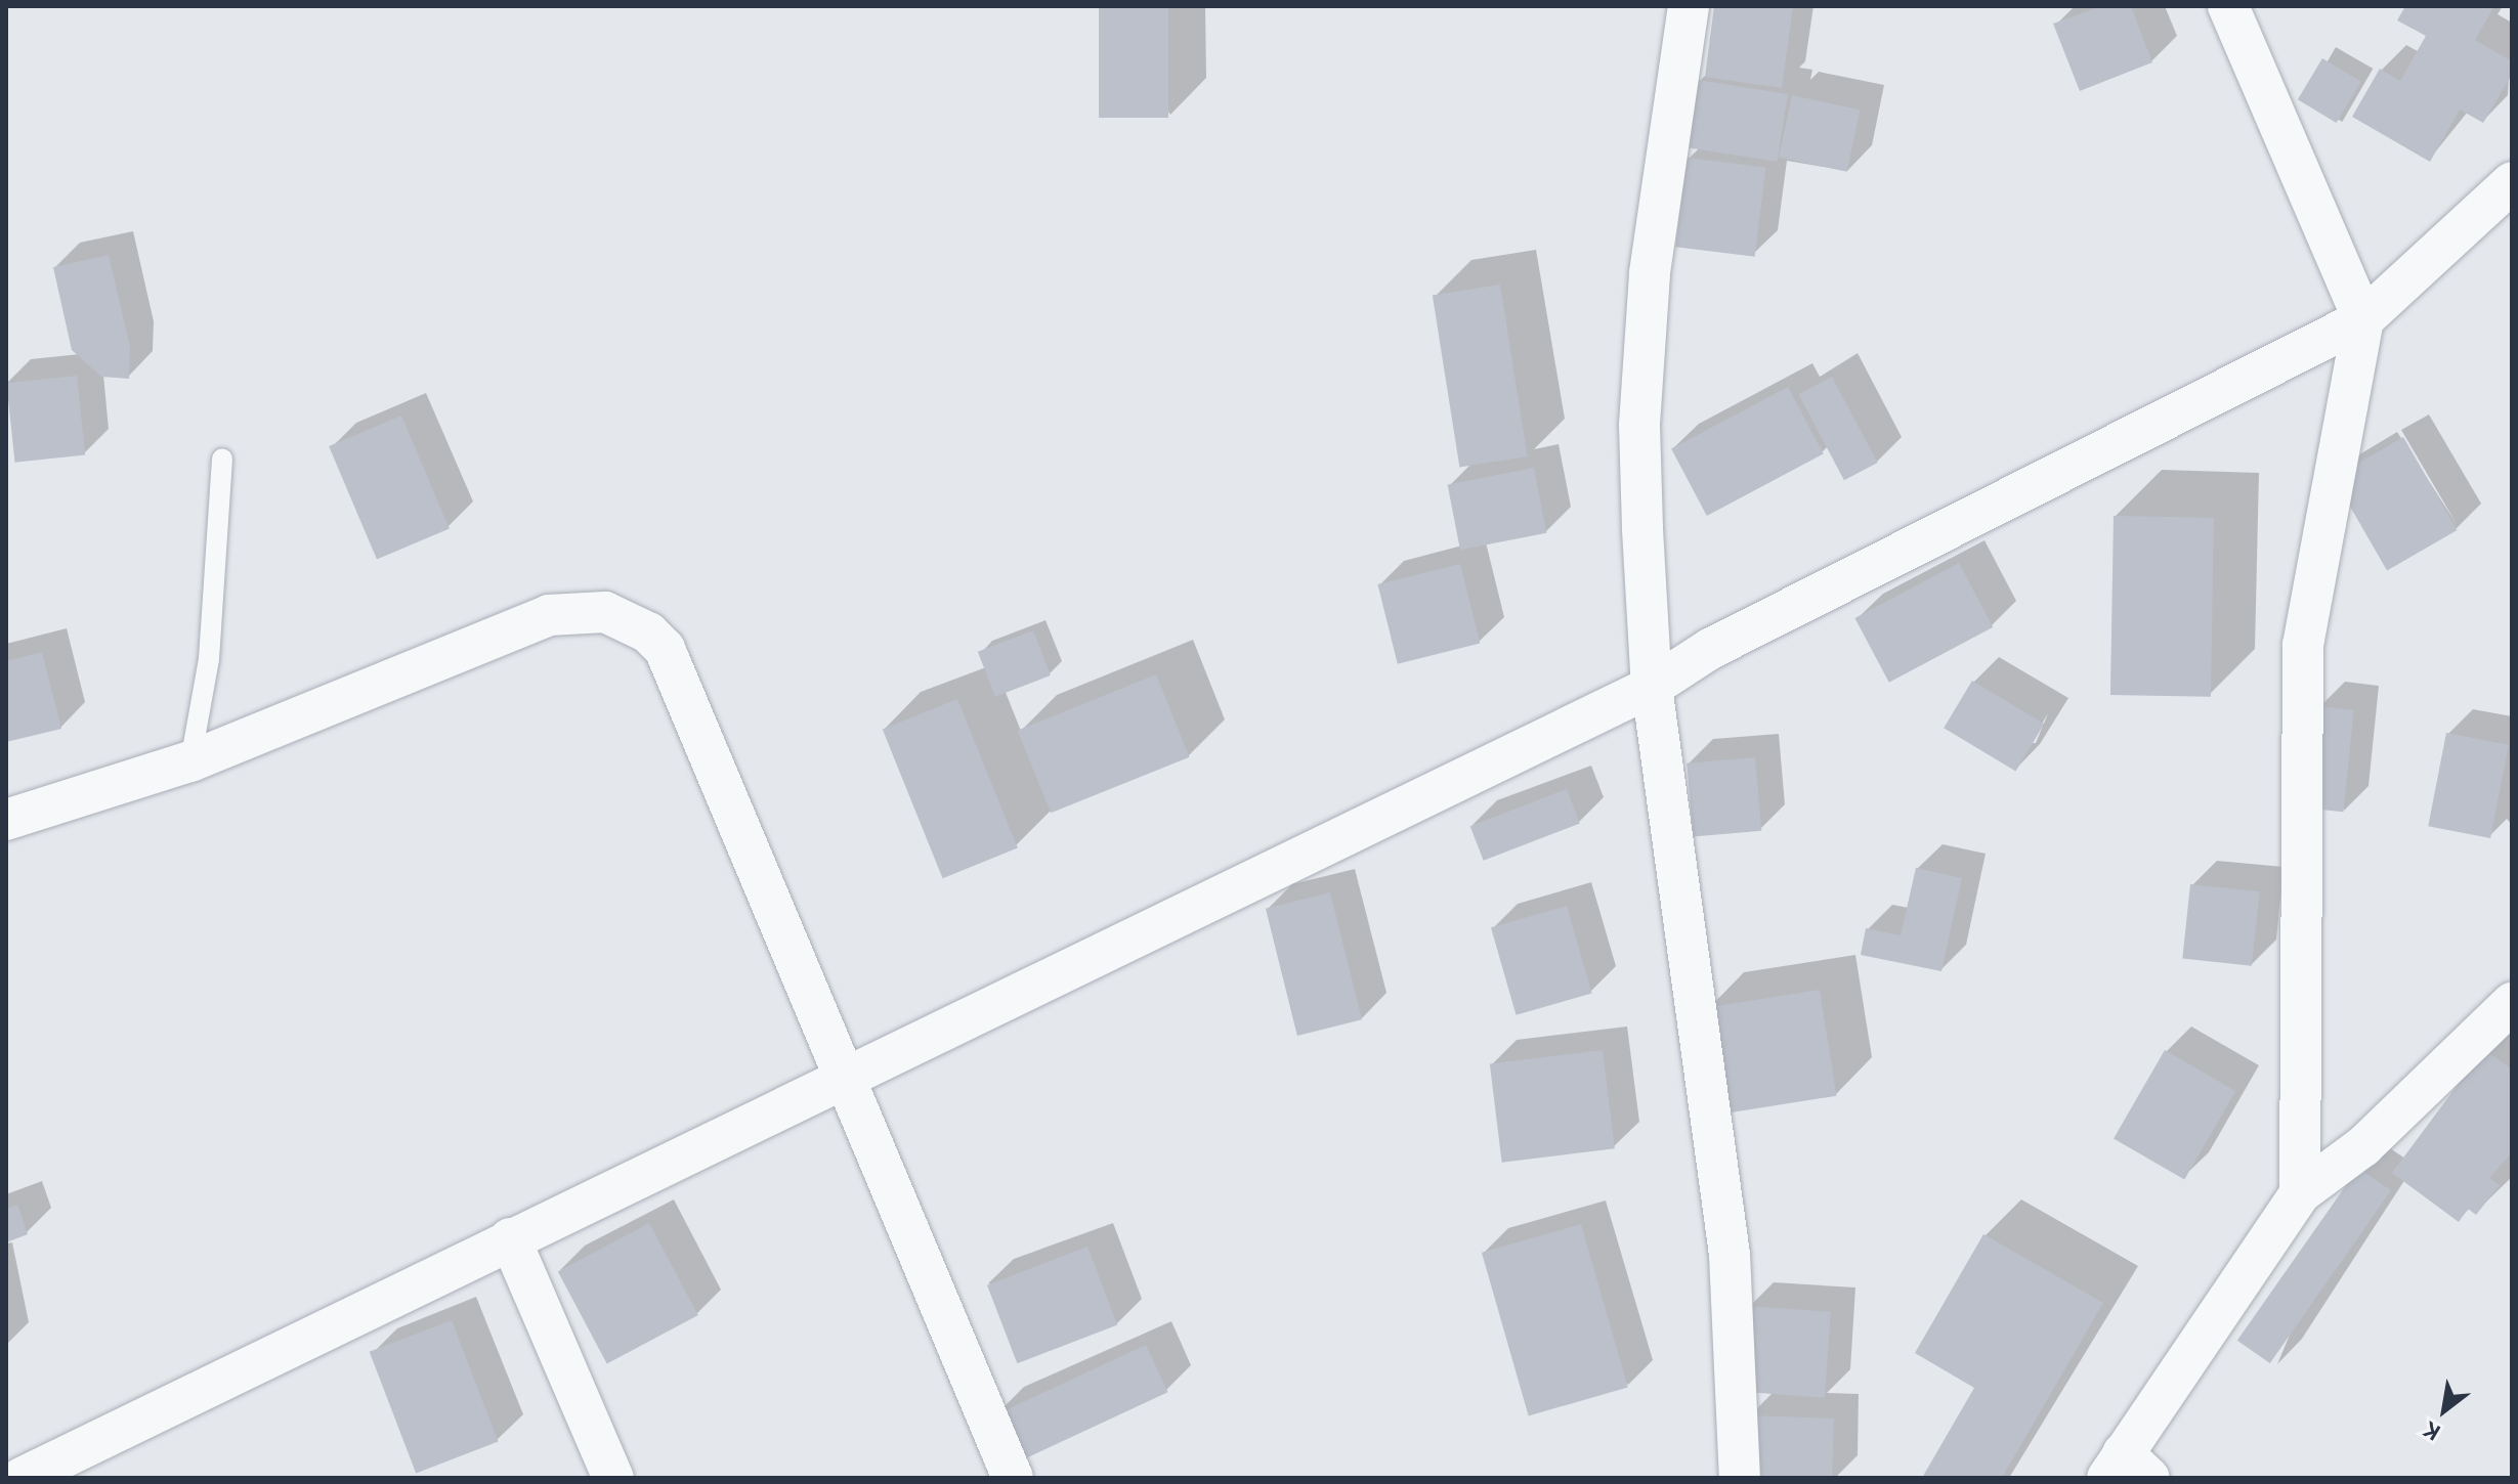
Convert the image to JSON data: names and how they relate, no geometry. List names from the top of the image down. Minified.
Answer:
{"north":"bottom left"}
